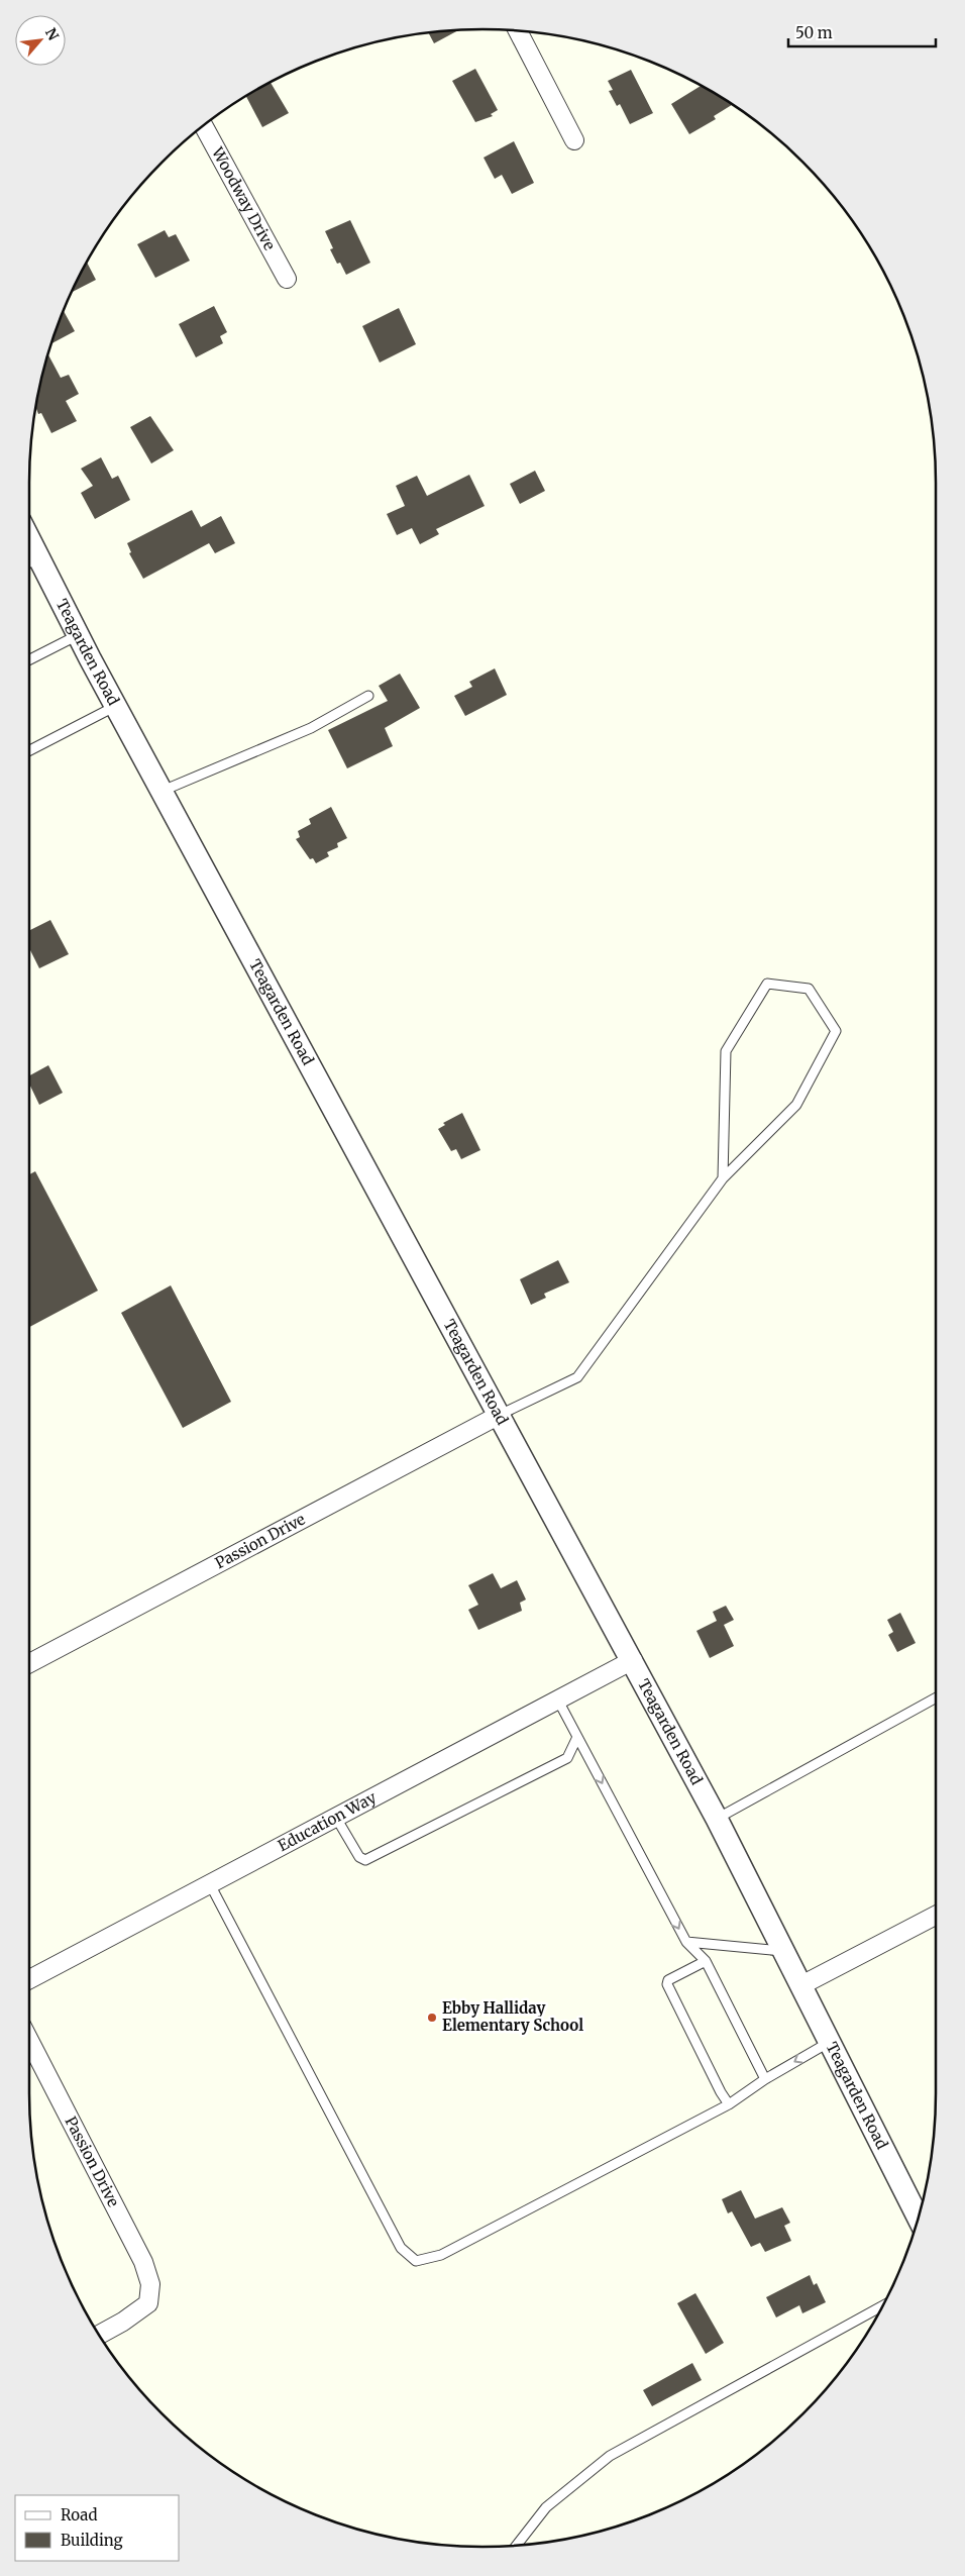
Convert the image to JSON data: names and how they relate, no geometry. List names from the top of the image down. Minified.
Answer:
{"streets":{"street":["Woodway Drive","Teagarden Road","Passion Drive","Education Way"]},"crossings":[["Teagarden Road","Passion Drive"],["Teagarden Road","Education Way"]],"places":["Ebby Halliday Elementary School"],"legend":["Road","Building"],"scale_bar":"50 m","north":"top right"}
